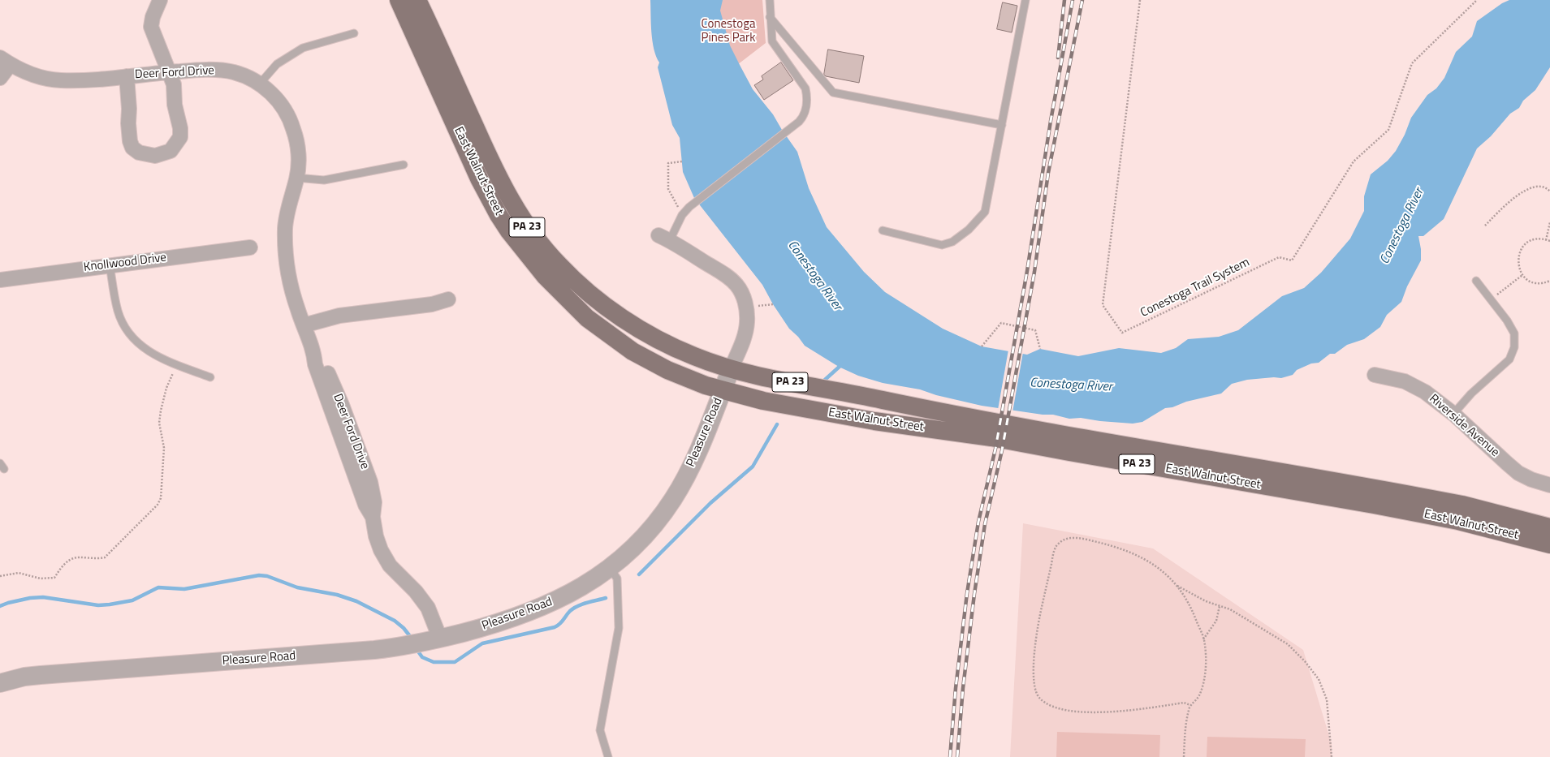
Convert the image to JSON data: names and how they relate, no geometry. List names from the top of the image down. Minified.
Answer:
{"streets":{"main road":["East Walnut Street","PA 23"],"street":["Deer Ford Drive","Knollwood Drive","Riverside Avenue","Pleasure Road"],"path":["Conestoga Trail System"]},"crossings":[["Deer Ford Drive","Pleasure Road"],["East Walnut Street","Pleasure Road"]],"water":["Conestoga River"],"parks":["Conestoga Pines Park"]}
